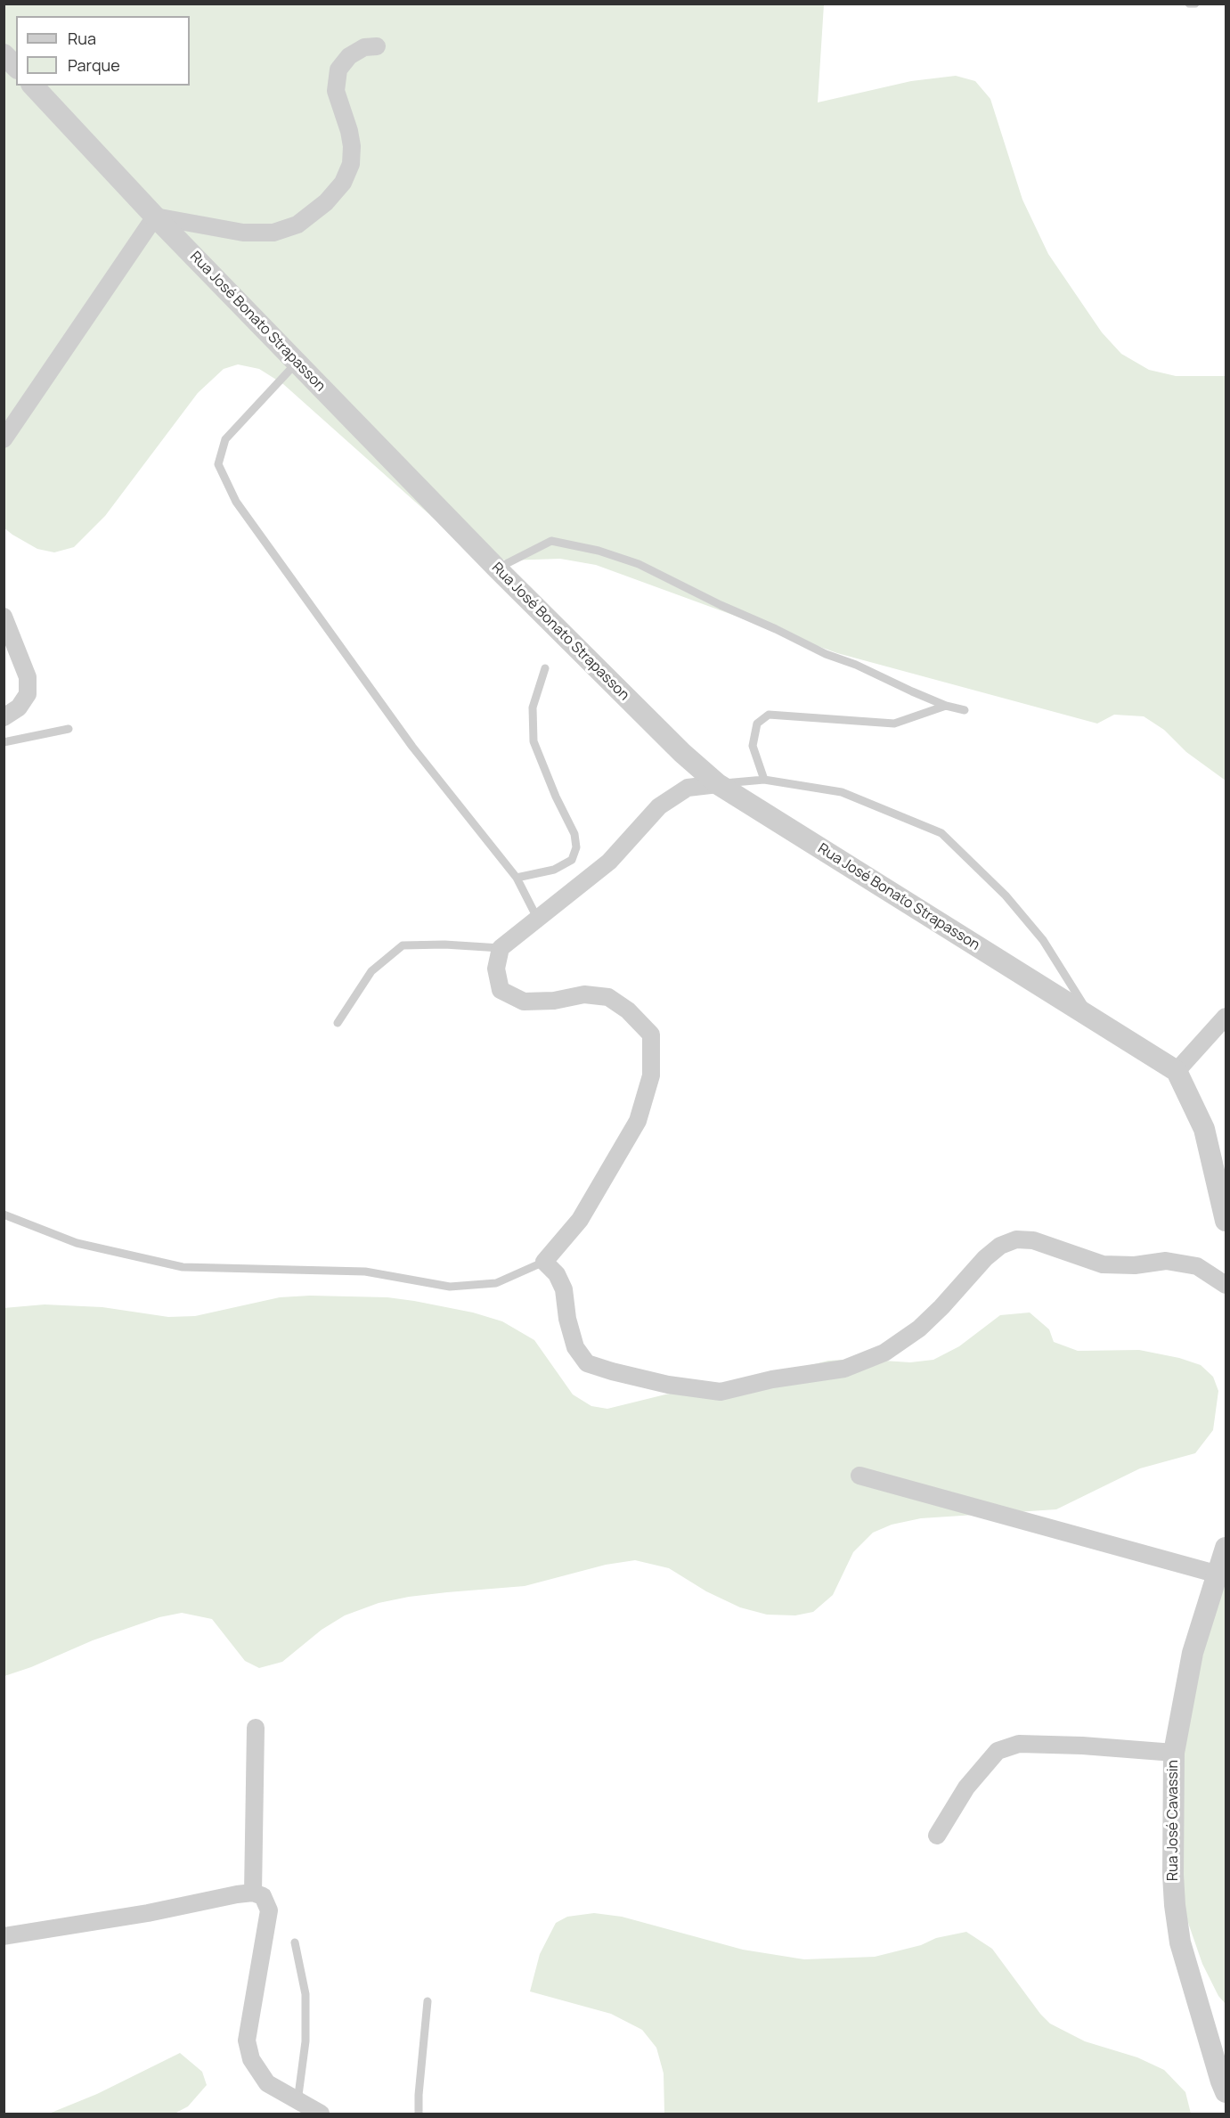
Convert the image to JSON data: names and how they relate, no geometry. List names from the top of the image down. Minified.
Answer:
{"streets":{"street":["Rua José Bonato Strapasson","Rua José Cavassin"]},"legend":["Rua","Parque"]}
